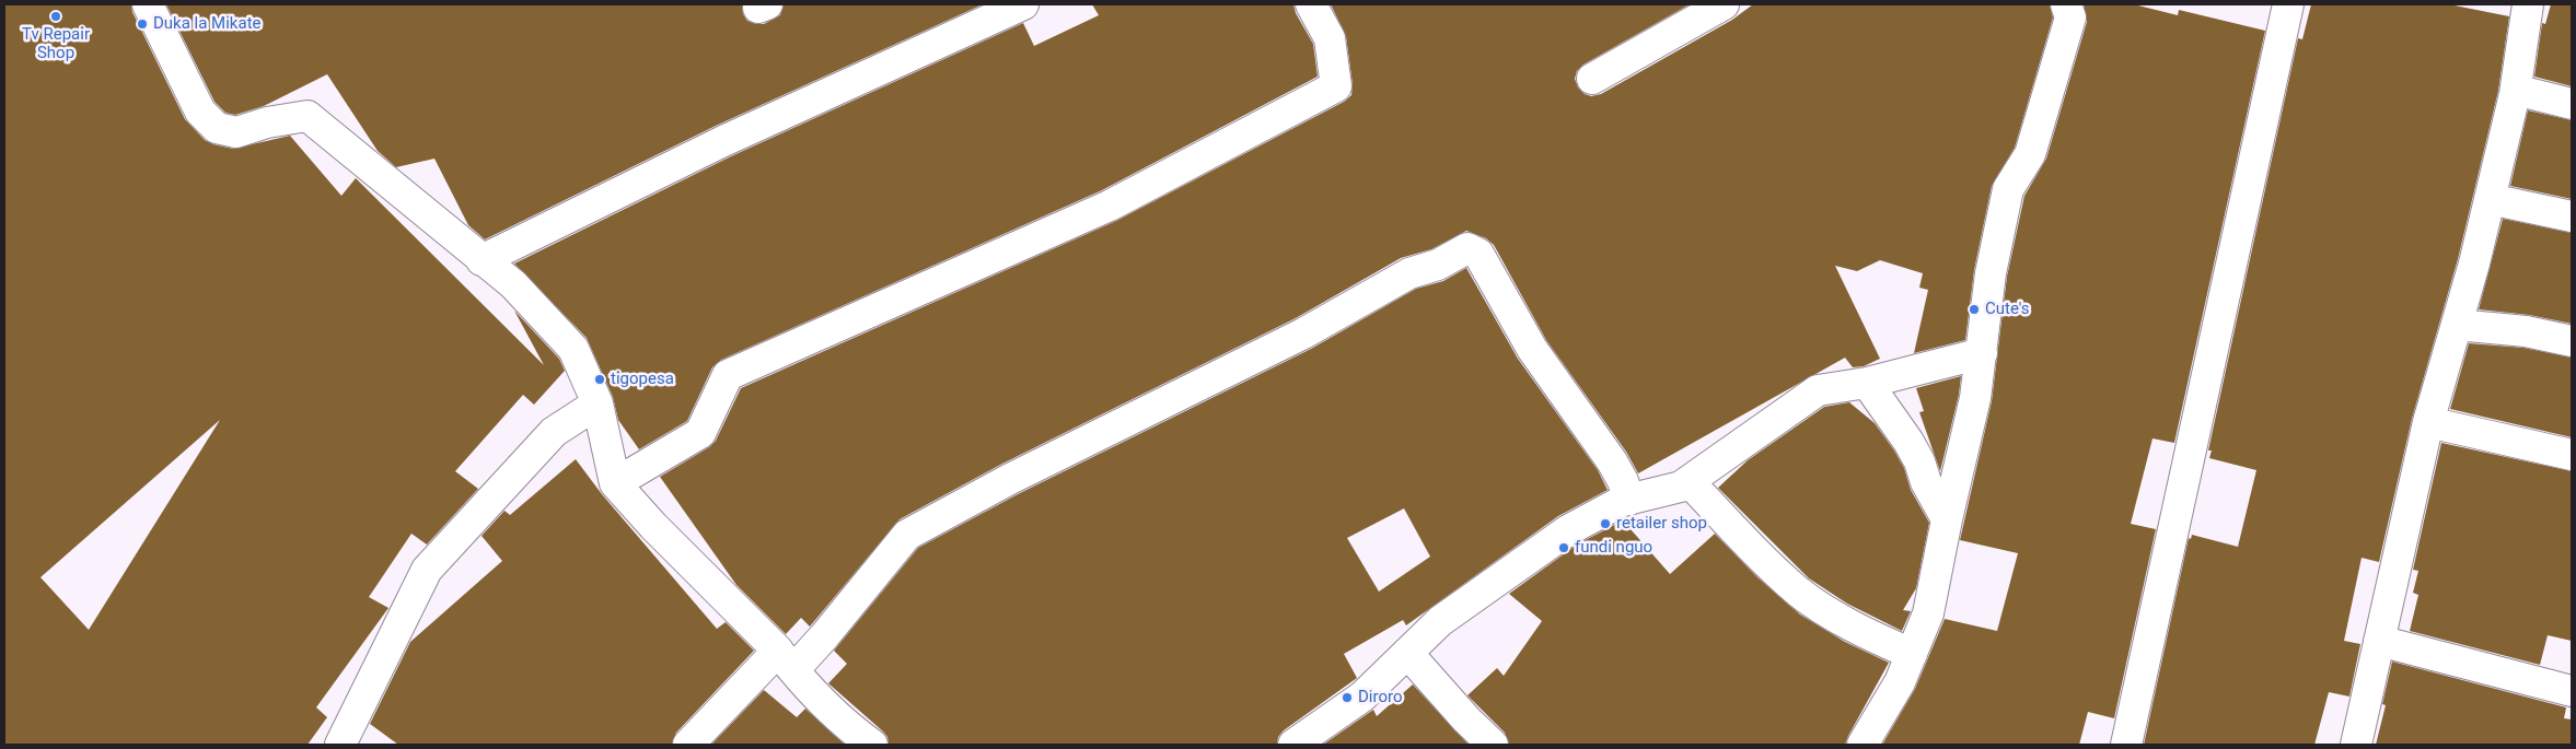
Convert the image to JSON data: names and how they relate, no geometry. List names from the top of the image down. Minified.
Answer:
{"places":["Tv Repair Shop","Duka la Mikate","Cute's","tigopesa","retailer shop","fundi nguo","Diroro"]}
